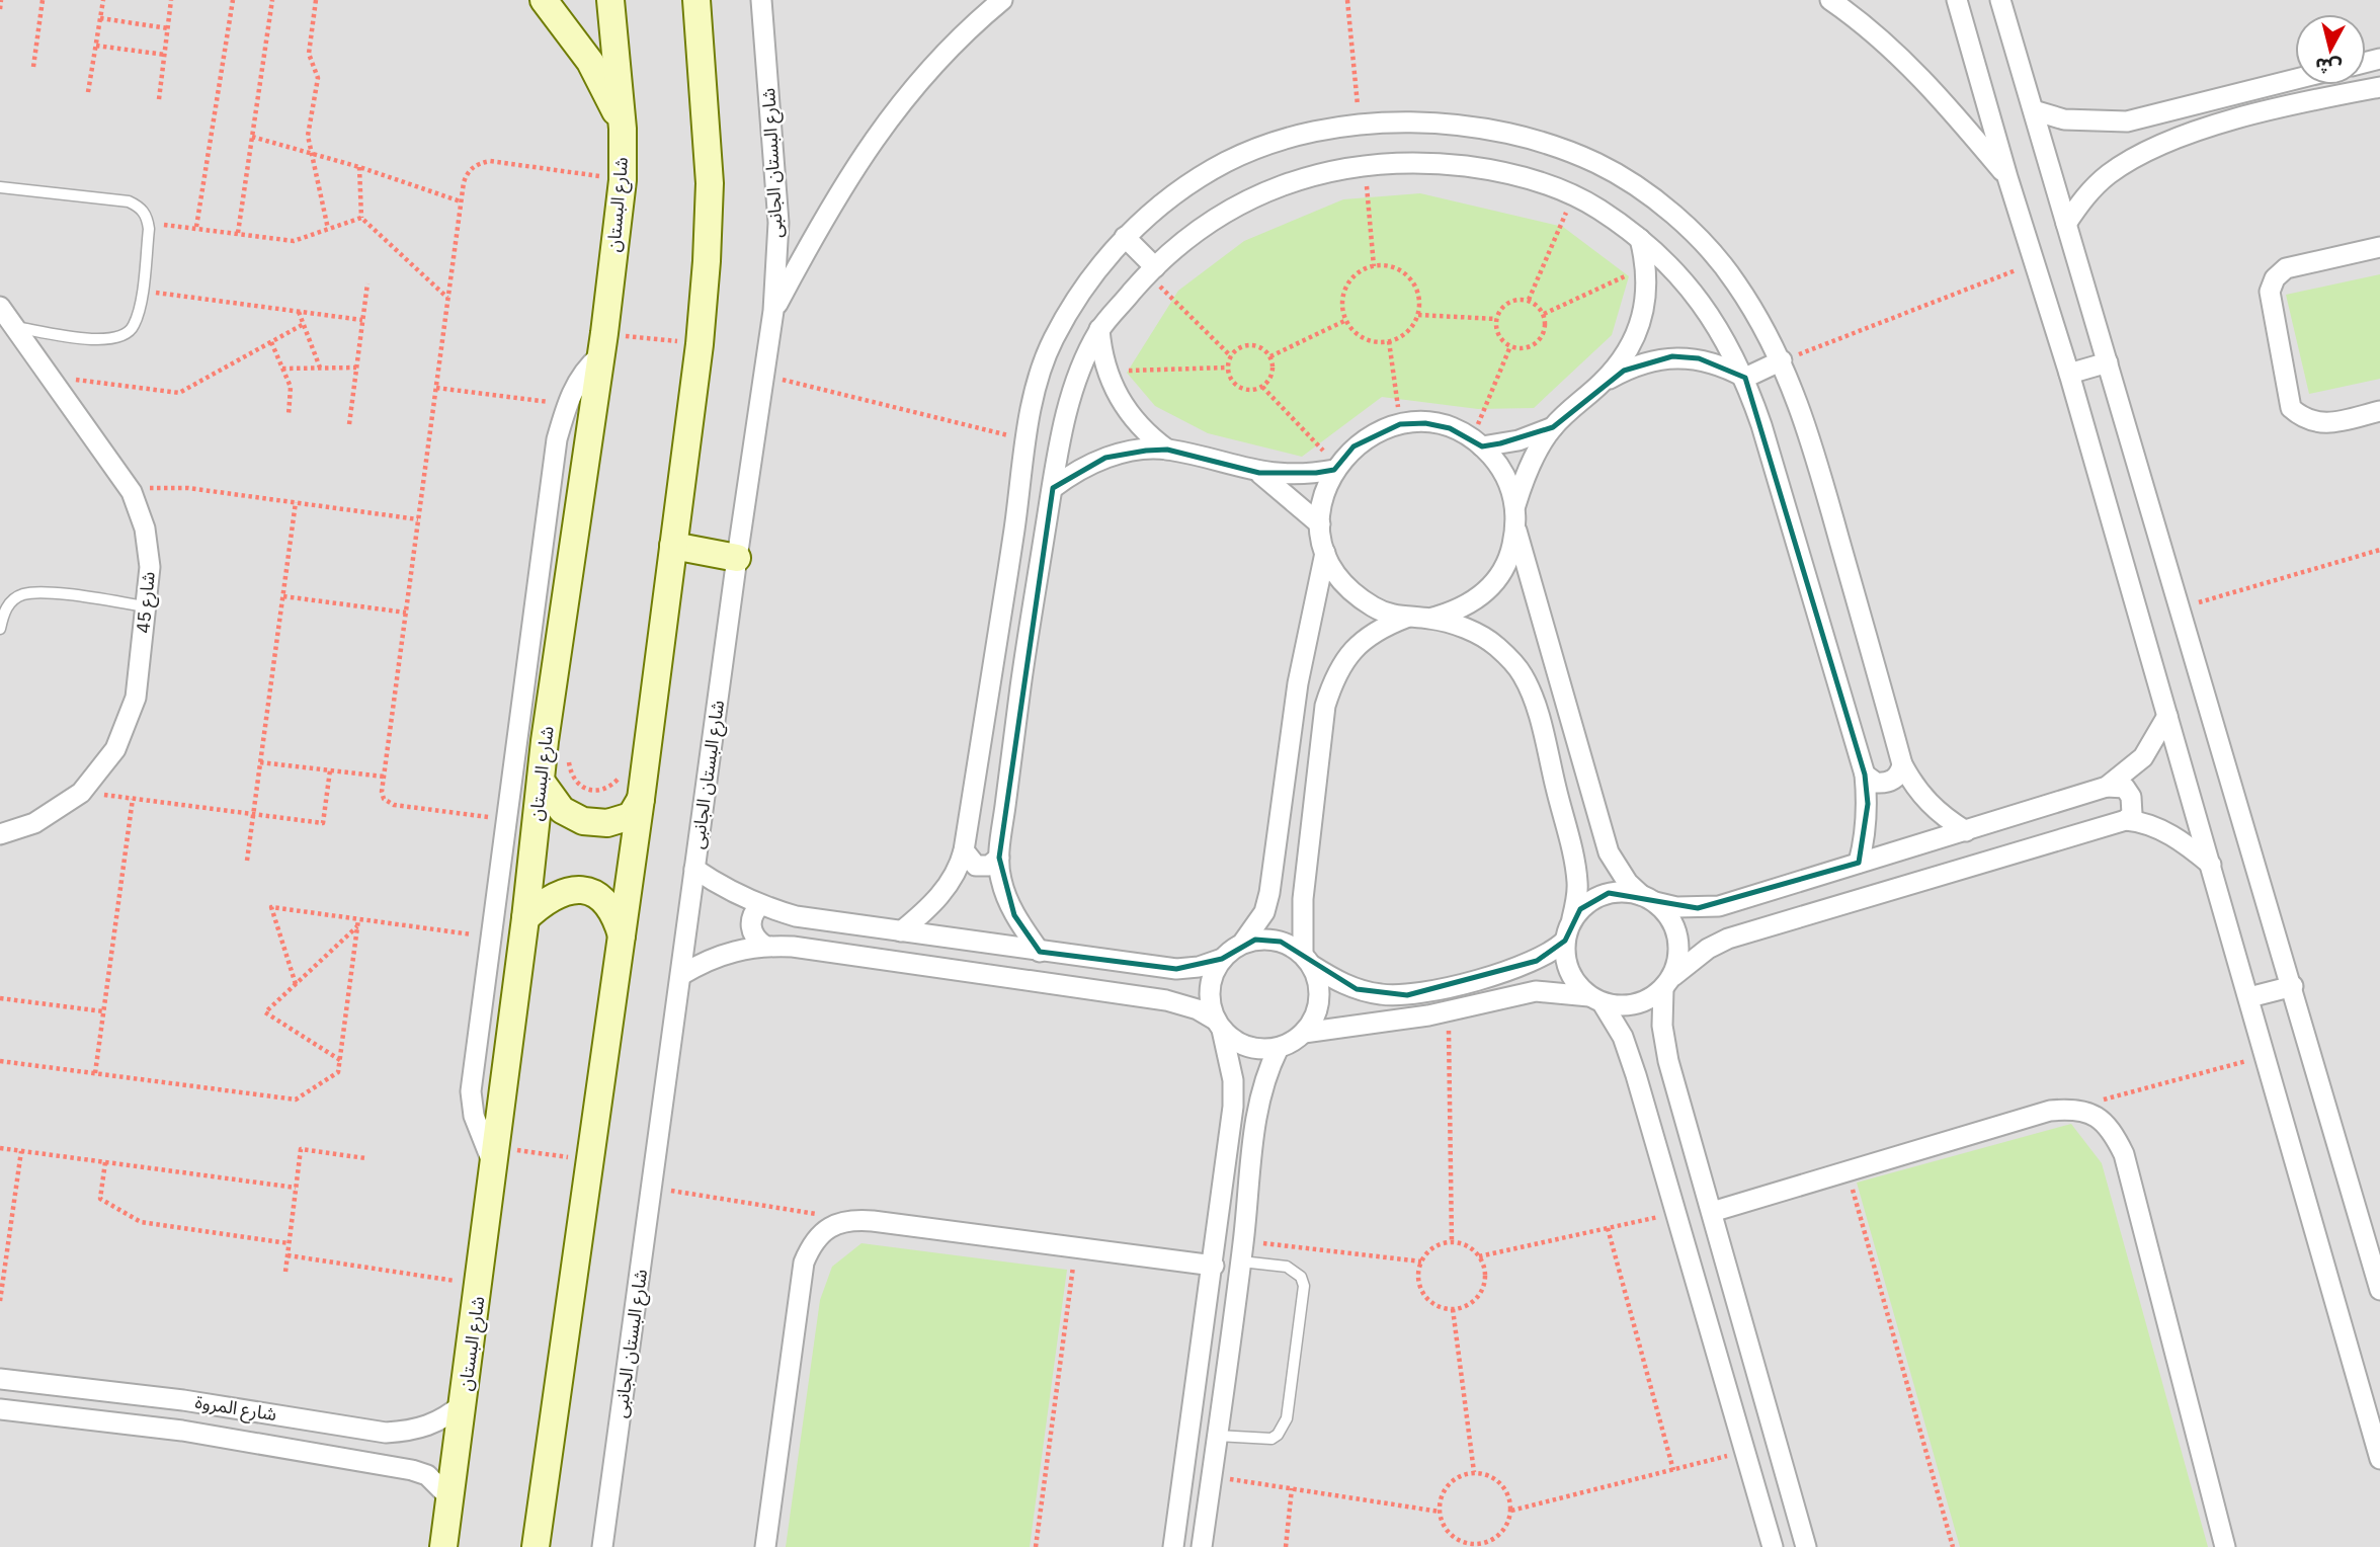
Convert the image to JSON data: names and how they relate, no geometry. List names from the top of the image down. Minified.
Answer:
{"streets":{"street":["شارع البستان الجانبى","شارع البستان","شارع 45","شارع المروة"]},"crossings":[["شارع البستان","شارع المروة"]],"north":"bottom"}
